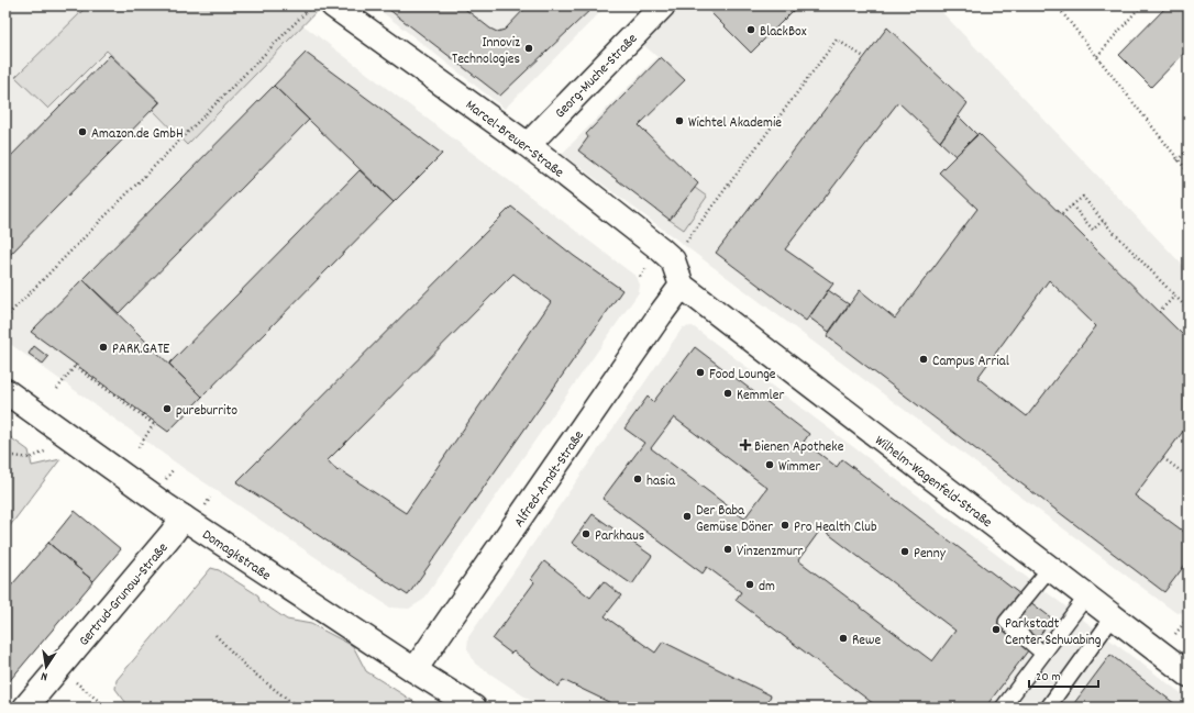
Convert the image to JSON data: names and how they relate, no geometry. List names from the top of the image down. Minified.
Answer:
{"streets":{"street":["Georg-Muche-Straße","Marcel-Breuer-Straße","Alfred-Arndt-Straße","Wilhelm-Wagenfeld-Straße","Domagkstraße","Gertrud-Grunow-Straße"]},"crossings":[["Georg-Muche-Straße","Marcel-Breuer-Straße"],["Alfred-Arndt-Straße","Wilhelm-Wagenfeld-Straße"],["Alfred-Arndt-Straße","Domagkstraße"],["Domagkstraße","Gertrud-Grunow-Straße"]],"places":{"other":["BlackBox","Innoviz Technologies","Wichtel Akademie","Amazon.de GmbH","PARK.GATE","Campus Arrial","Food Lounge","Kemmler","pureburrito","Wimmer","hasia","Der Baba Gemüse Döner","Pro Health Club","Parkhaus","Vinzenzmurr","Penny","dm","Parkstadt Center Schwabing","Rewe"],"health":["Bienen Apotheke"]},"scale_bar":"20 m","north":"bottom"}
